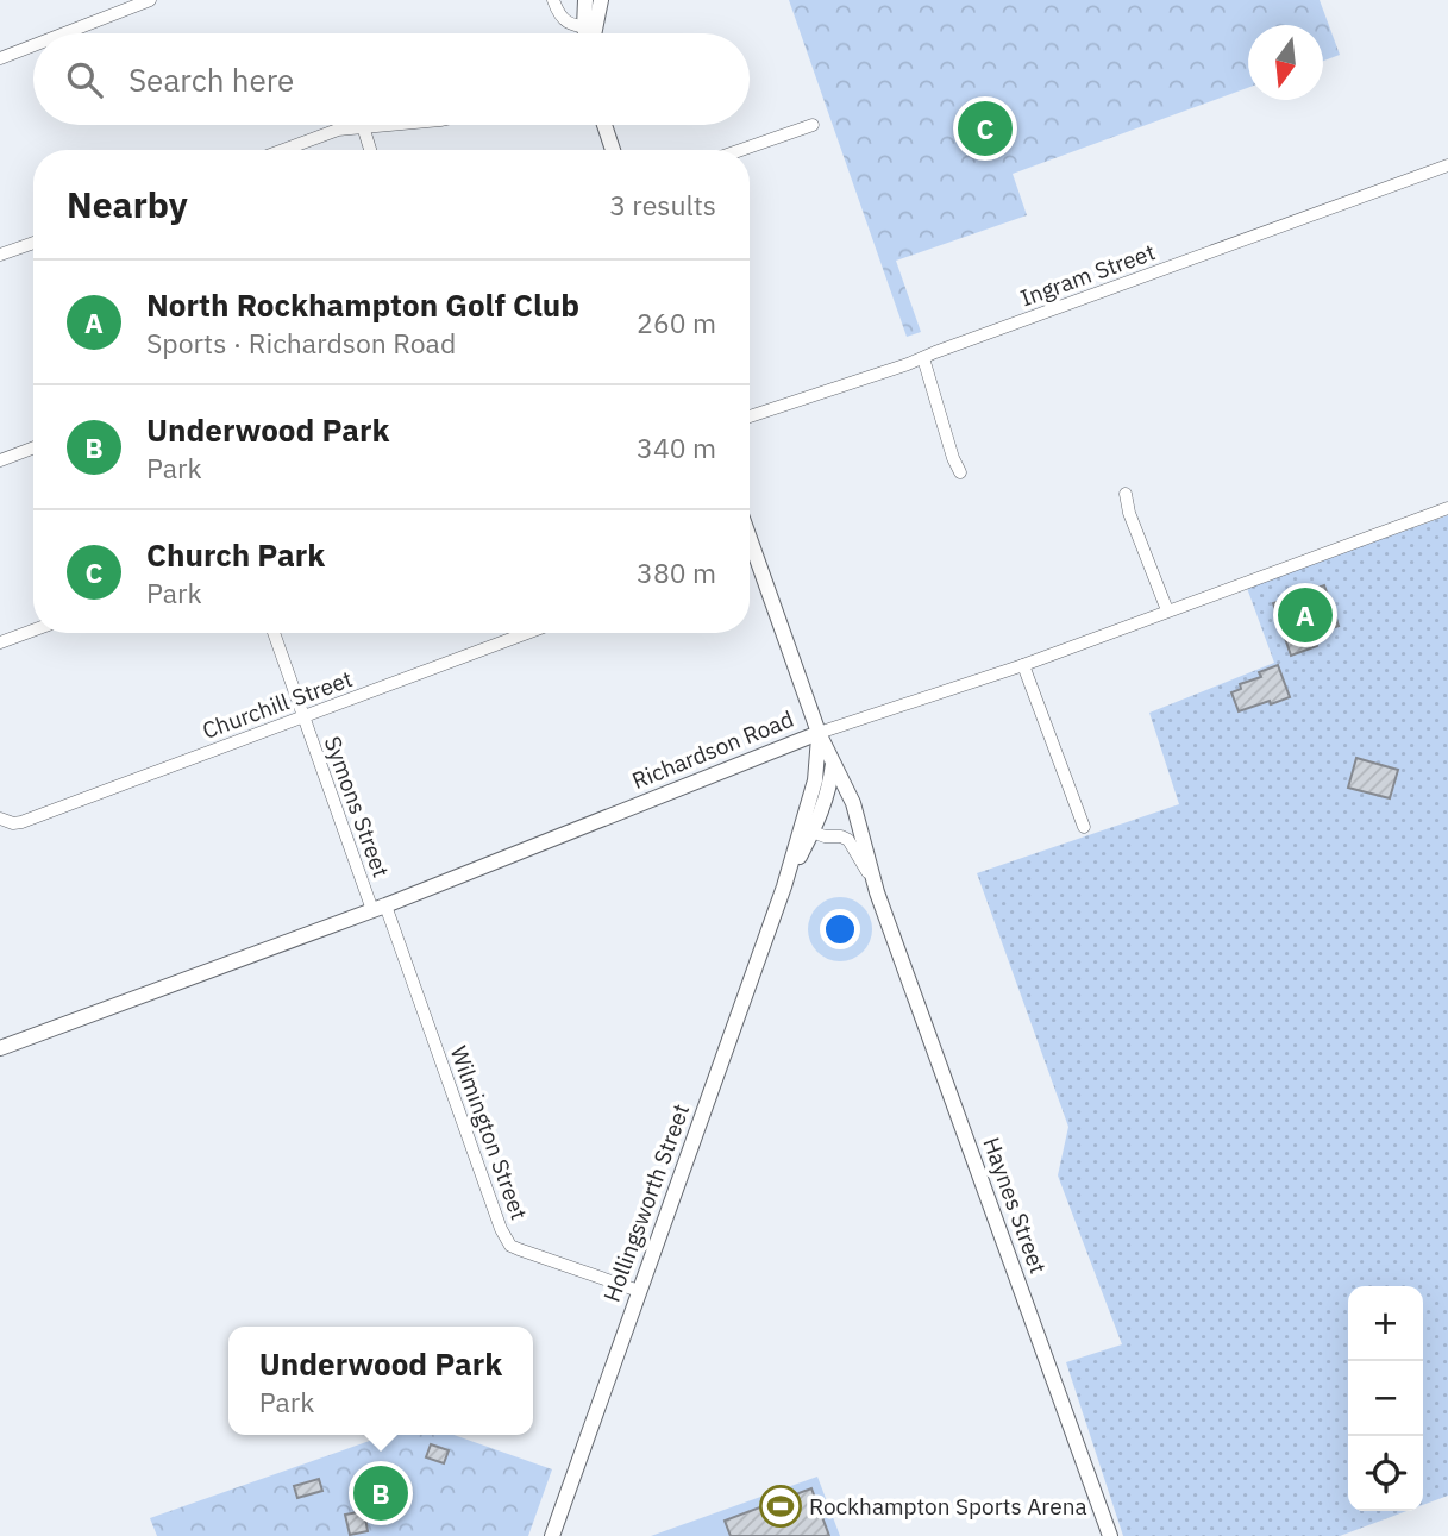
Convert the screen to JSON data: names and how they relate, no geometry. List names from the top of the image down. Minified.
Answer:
{"streets":{"street":["Ingram Street","Churchill Street","Richardson Road","Symons Street","Wilmington Street","Hollingsworth Street","Haynes Street"]},"crossings":[["Churchill Street","Symons Street"],["Richardson Road","Symons Street"],["Richardson Road","Wilmington Street"],["Richardson Road","Hollingsworth Street"],["Richardson Road","Haynes Street"],["Symons Street","Wilmington Street"],["Wilmington Street","Hollingsworth Street"],["Hollingsworth Street","Haynes Street"]],"places":{"sports":["Rockhampton Sports Arena"]},"north":"bottom","page":{"search":"Search here","pins":["C","A","B"],"heading":["Nearby","3 results"],"list":[{"mark":"A","name":"North Rockhampton Golf Club","note":"Sports · Richardson Road","value":"260 m"},{"mark":"B","name":"Underwood Park","note":"Park","value":"340 m"},{"mark":"C","name":"Church Park","note":"Park","value":"380 m"}],"map_buttons":["+","−"],"popup":["Underwood Park","Park"]}}
